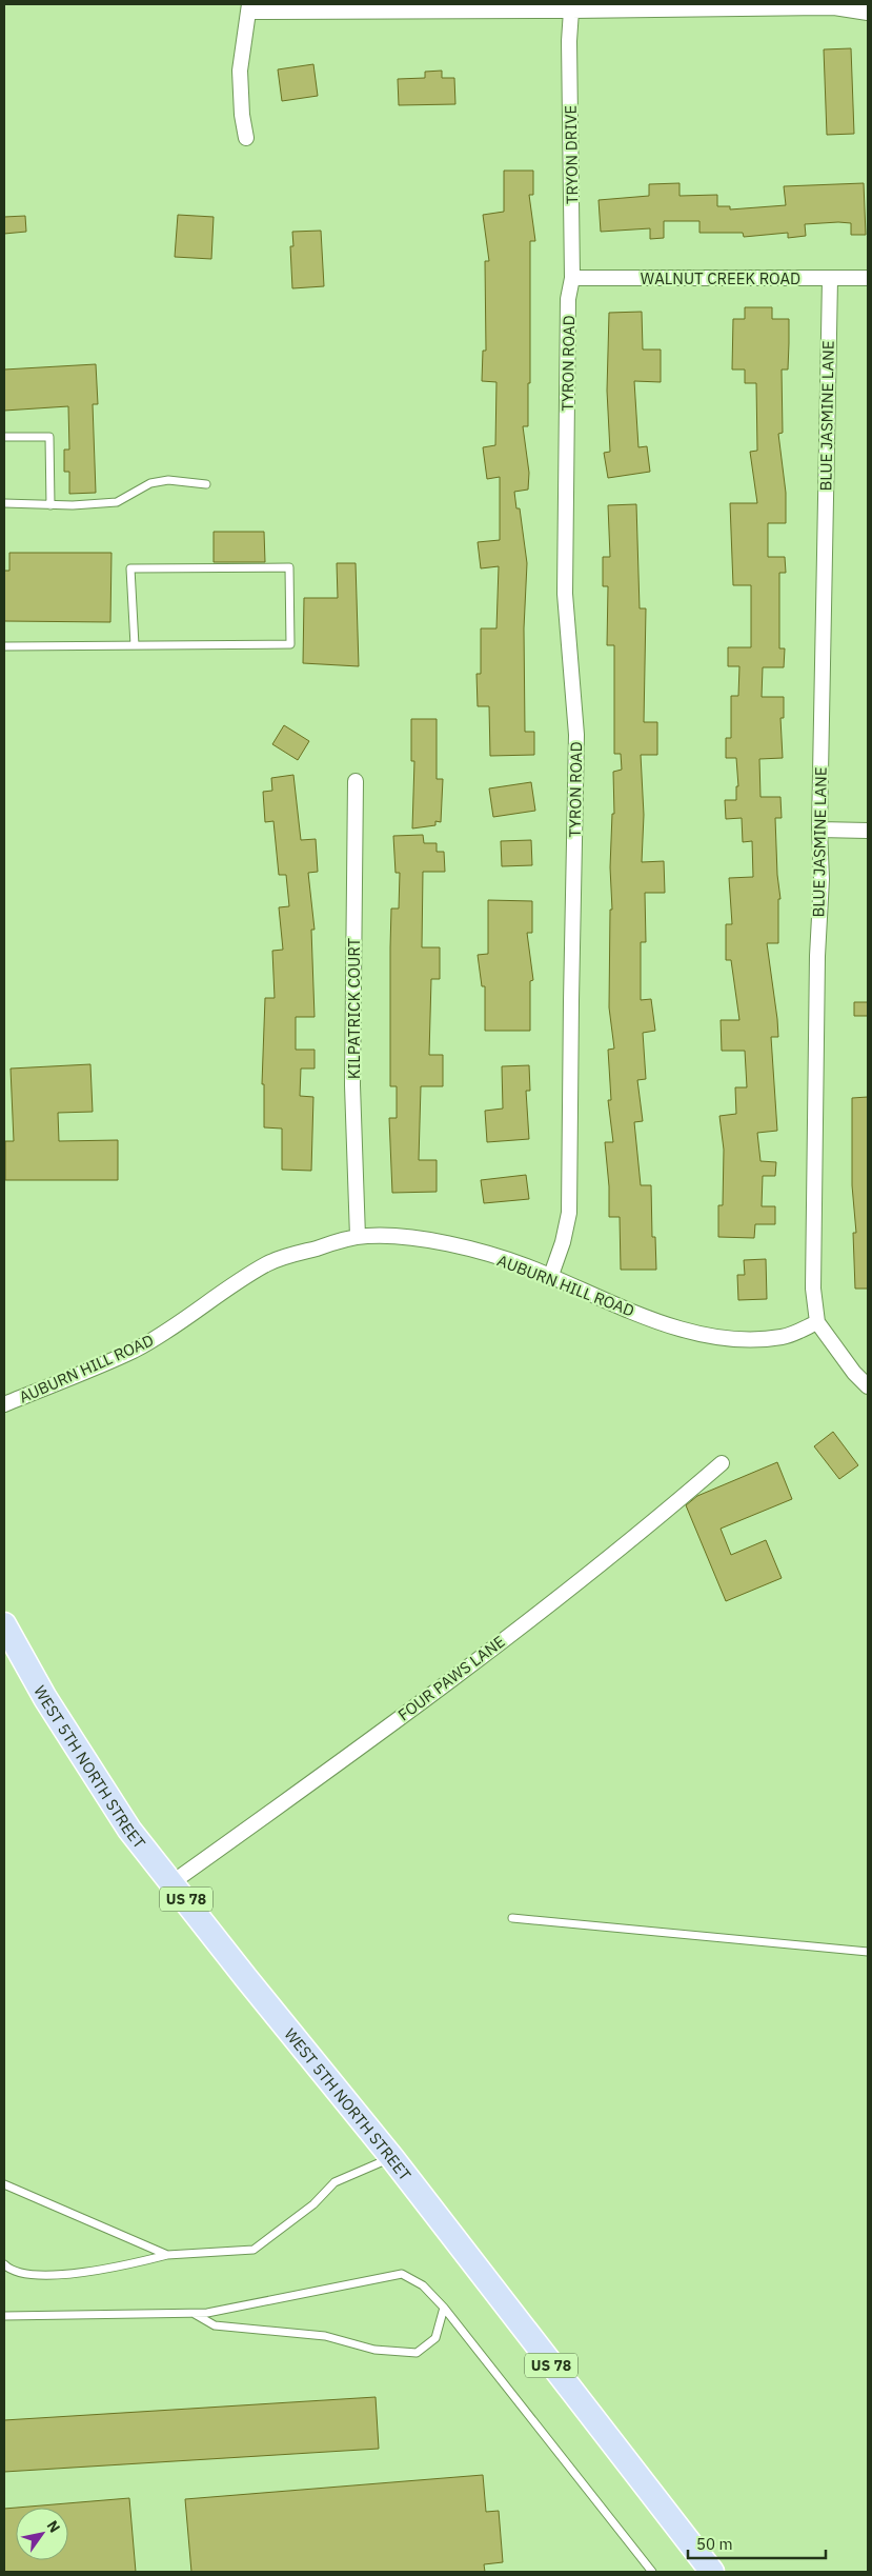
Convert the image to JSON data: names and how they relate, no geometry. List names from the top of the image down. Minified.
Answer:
{"streets":{"main road":["WEST 5TH NORTH STREET","US 78"],"street":["TRYON DRIVE","WALNUT CREEK ROAD","TYRON ROAD","BLUE JASMINE LANE","KILPATRICK COURT","AUBURN HILL ROAD","FOUR PAWS LANE"]},"crossings":[["TRYON DRIVE","WALNUT CREEK ROAD"],["TRYON DRIVE","TYRON ROAD"],["WALNUT CREEK ROAD","BLUE JASMINE LANE"],["TYRON ROAD","AUBURN HILL ROAD"],["BLUE JASMINE LANE","AUBURN HILL ROAD"],["KILPATRICK COURT","AUBURN HILL ROAD"],["FOUR PAWS LANE","WEST 5TH NORTH STREET"]],"scale_bar":"50 m","north":"top right"}
